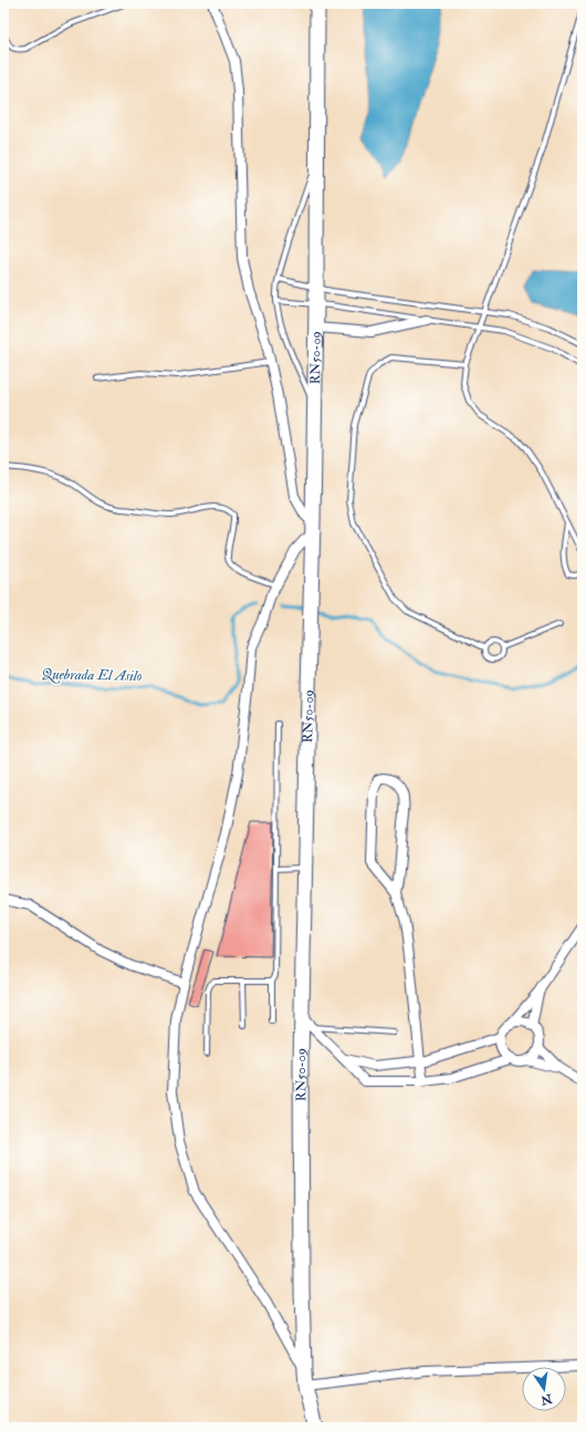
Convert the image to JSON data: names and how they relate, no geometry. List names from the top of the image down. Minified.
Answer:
{"streets":{"main road":["RN50-09"]},"water":["Quebrada El Asilo"],"north":"bottom"}
